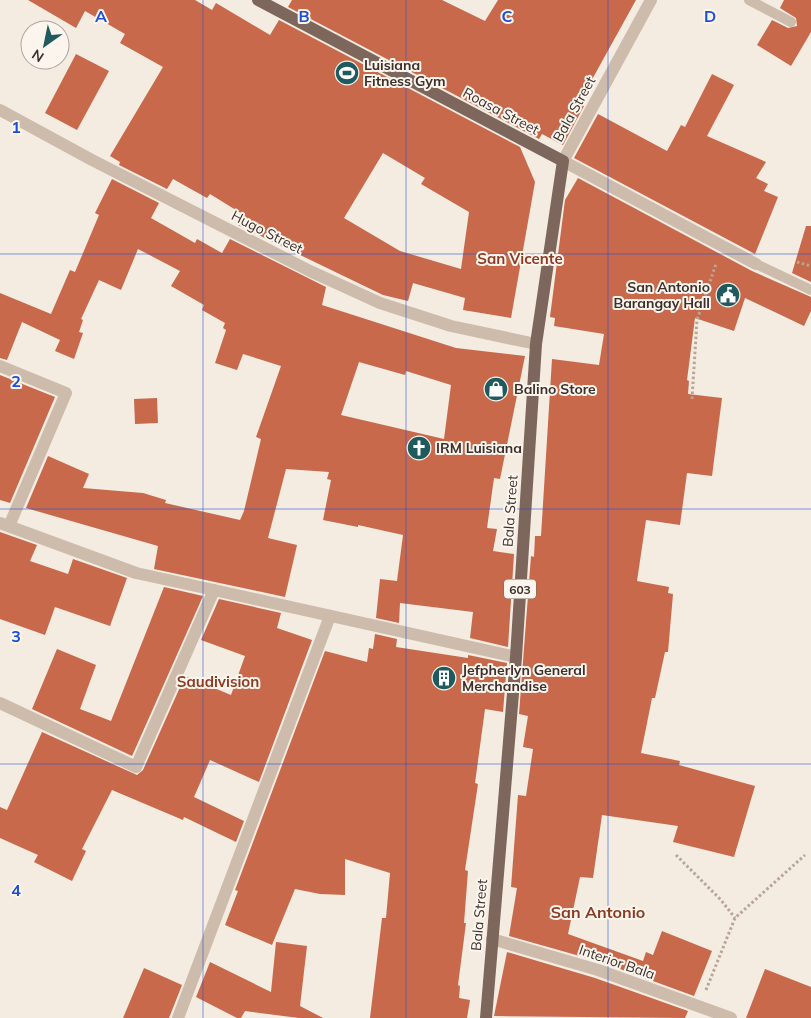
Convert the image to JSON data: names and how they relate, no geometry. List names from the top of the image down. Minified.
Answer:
{"streets":{"main road":["Bala Street","Roasa Street","603"],"street":["Hugo Street","Interior Bala"]},"crossings":[["Bala Street","Roasa Street"],["Bala Street","Hugo Street"],["Bala Street","Interior Bala"]],"districts":["San Vicente","Saudivision","San Antonio"],"places":{"sports":["Luisiana Fitness Gym"],"public building":["San Antonio Barangay Hall"],"shop":["Balino Store"],"church":["IRM Luisiana"],"building":["Jefpherlyn General Merchandise"]},"north":"bottom left","grid":{"columns":["A","B","C","D"],"rows":["1","2","3","4"]}}
